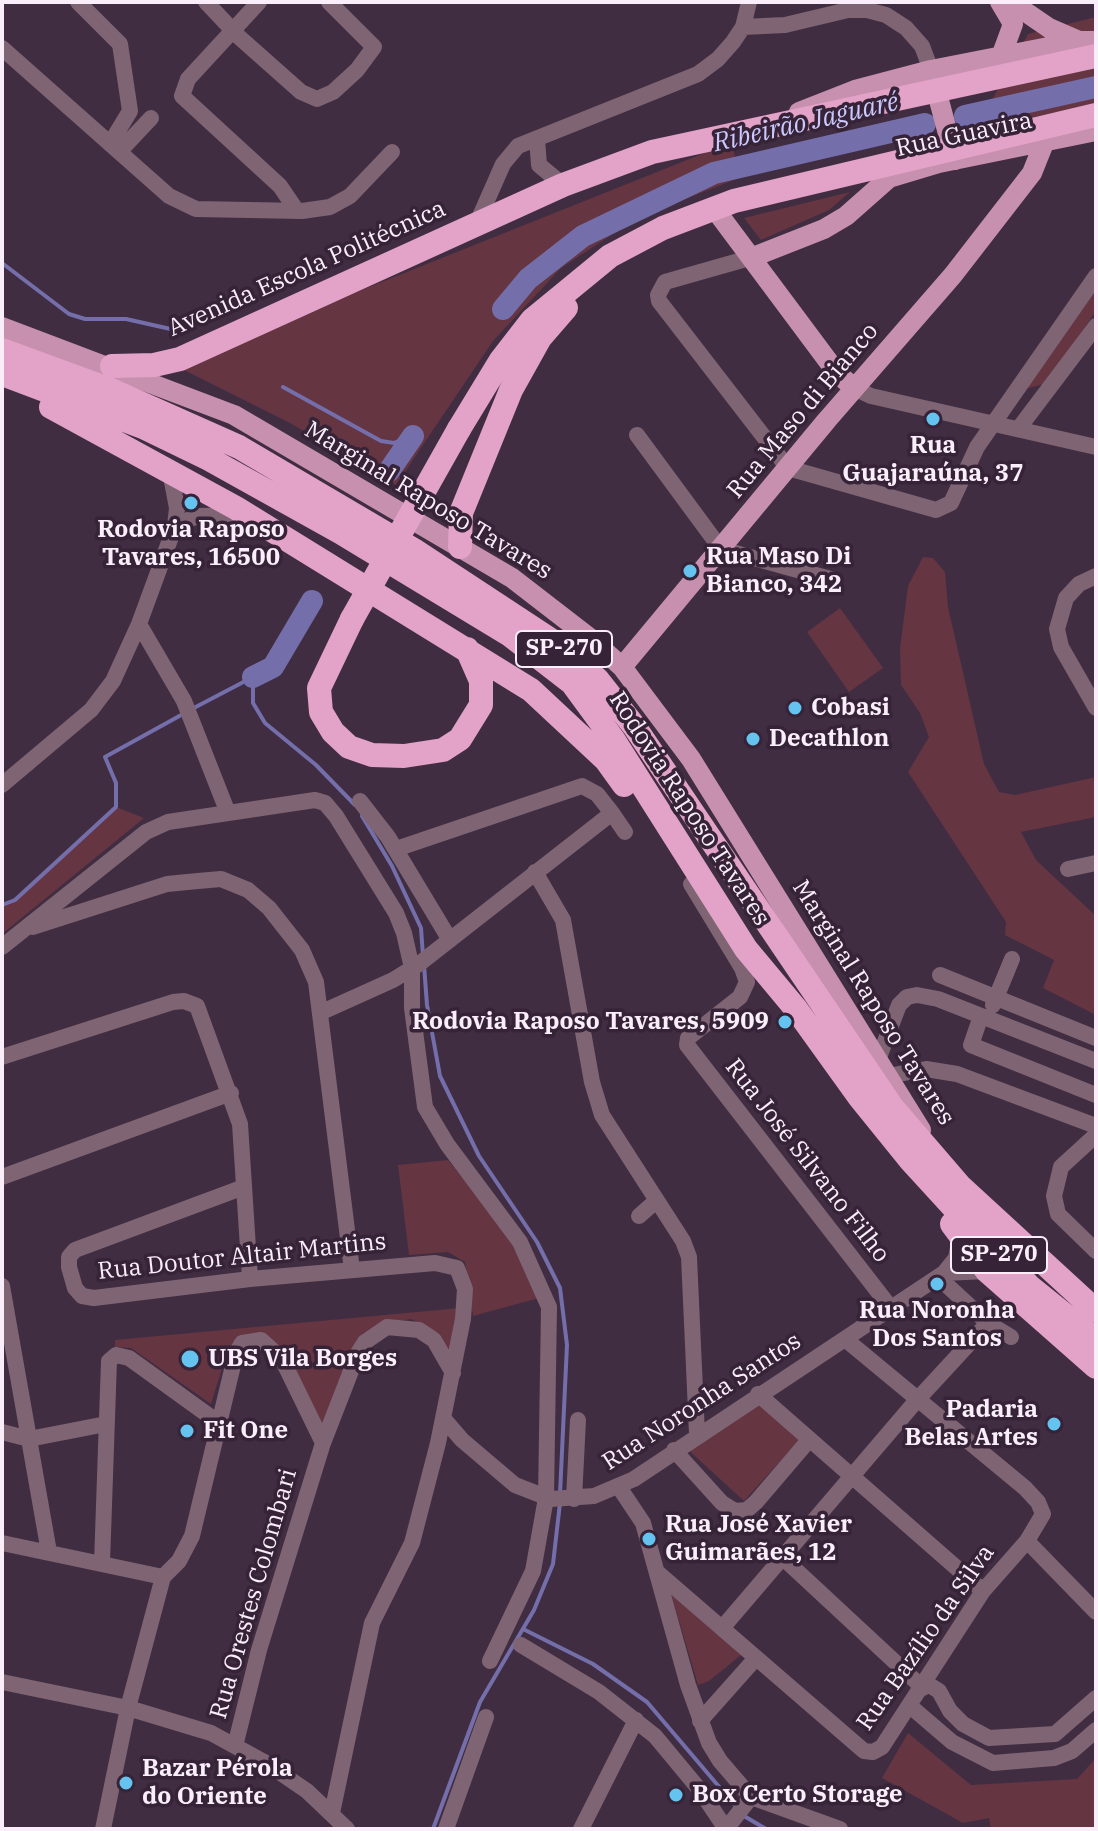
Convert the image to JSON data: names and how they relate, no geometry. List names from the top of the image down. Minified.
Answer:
{"streets":{"highway":["Avenida Escola Politécnica","SP-270","Rodovia Raposo Tavares"],"main road":["Rua Guavira","Rua Maso di Bianco","Marginal Raposo Tavares"],"street":["Rua José Silvano Filho","Rua Doutor Altair Martins","Rua Noronha Santos","Rua Orestes Colombari","Rua Bazílio da Silva"]},"crossings":[["Rua Guavira","Rua Maso di Bianco"],["Avenida Escola Politécnica","Marginal Raposo Tavares"],["Rua Maso di Bianco","Marginal Raposo Tavares"],["Marginal Raposo Tavares","Rodovia Raposo Tavares"],["Rodovia Raposo Tavares","Rua José Silvano Filho"],["Rua José Silvano Filho","Rua Noronha Santos"],["Rua Doutor Altair Martins","Rua Orestes Colombari"],["Rua Noronha Santos","Rua Bazílio da Silva"]],"water":["Ribeirão Jaguaré"],"places":["Rua Guajaraúna, 37","Rodovia Raposo Tavares, 16500","Rua Maso Di Bianco, 342","Cobasi","Decathlon","Rodovia Raposo Tavares, 5909","Rua Noronha Dos Santos","UBS Vila Borges","Padaria Belas Artes","Fit One","Rua José Xavier Guimarães, 12","Bazar Pérola do Oriente","Box Certo Storage"]}
